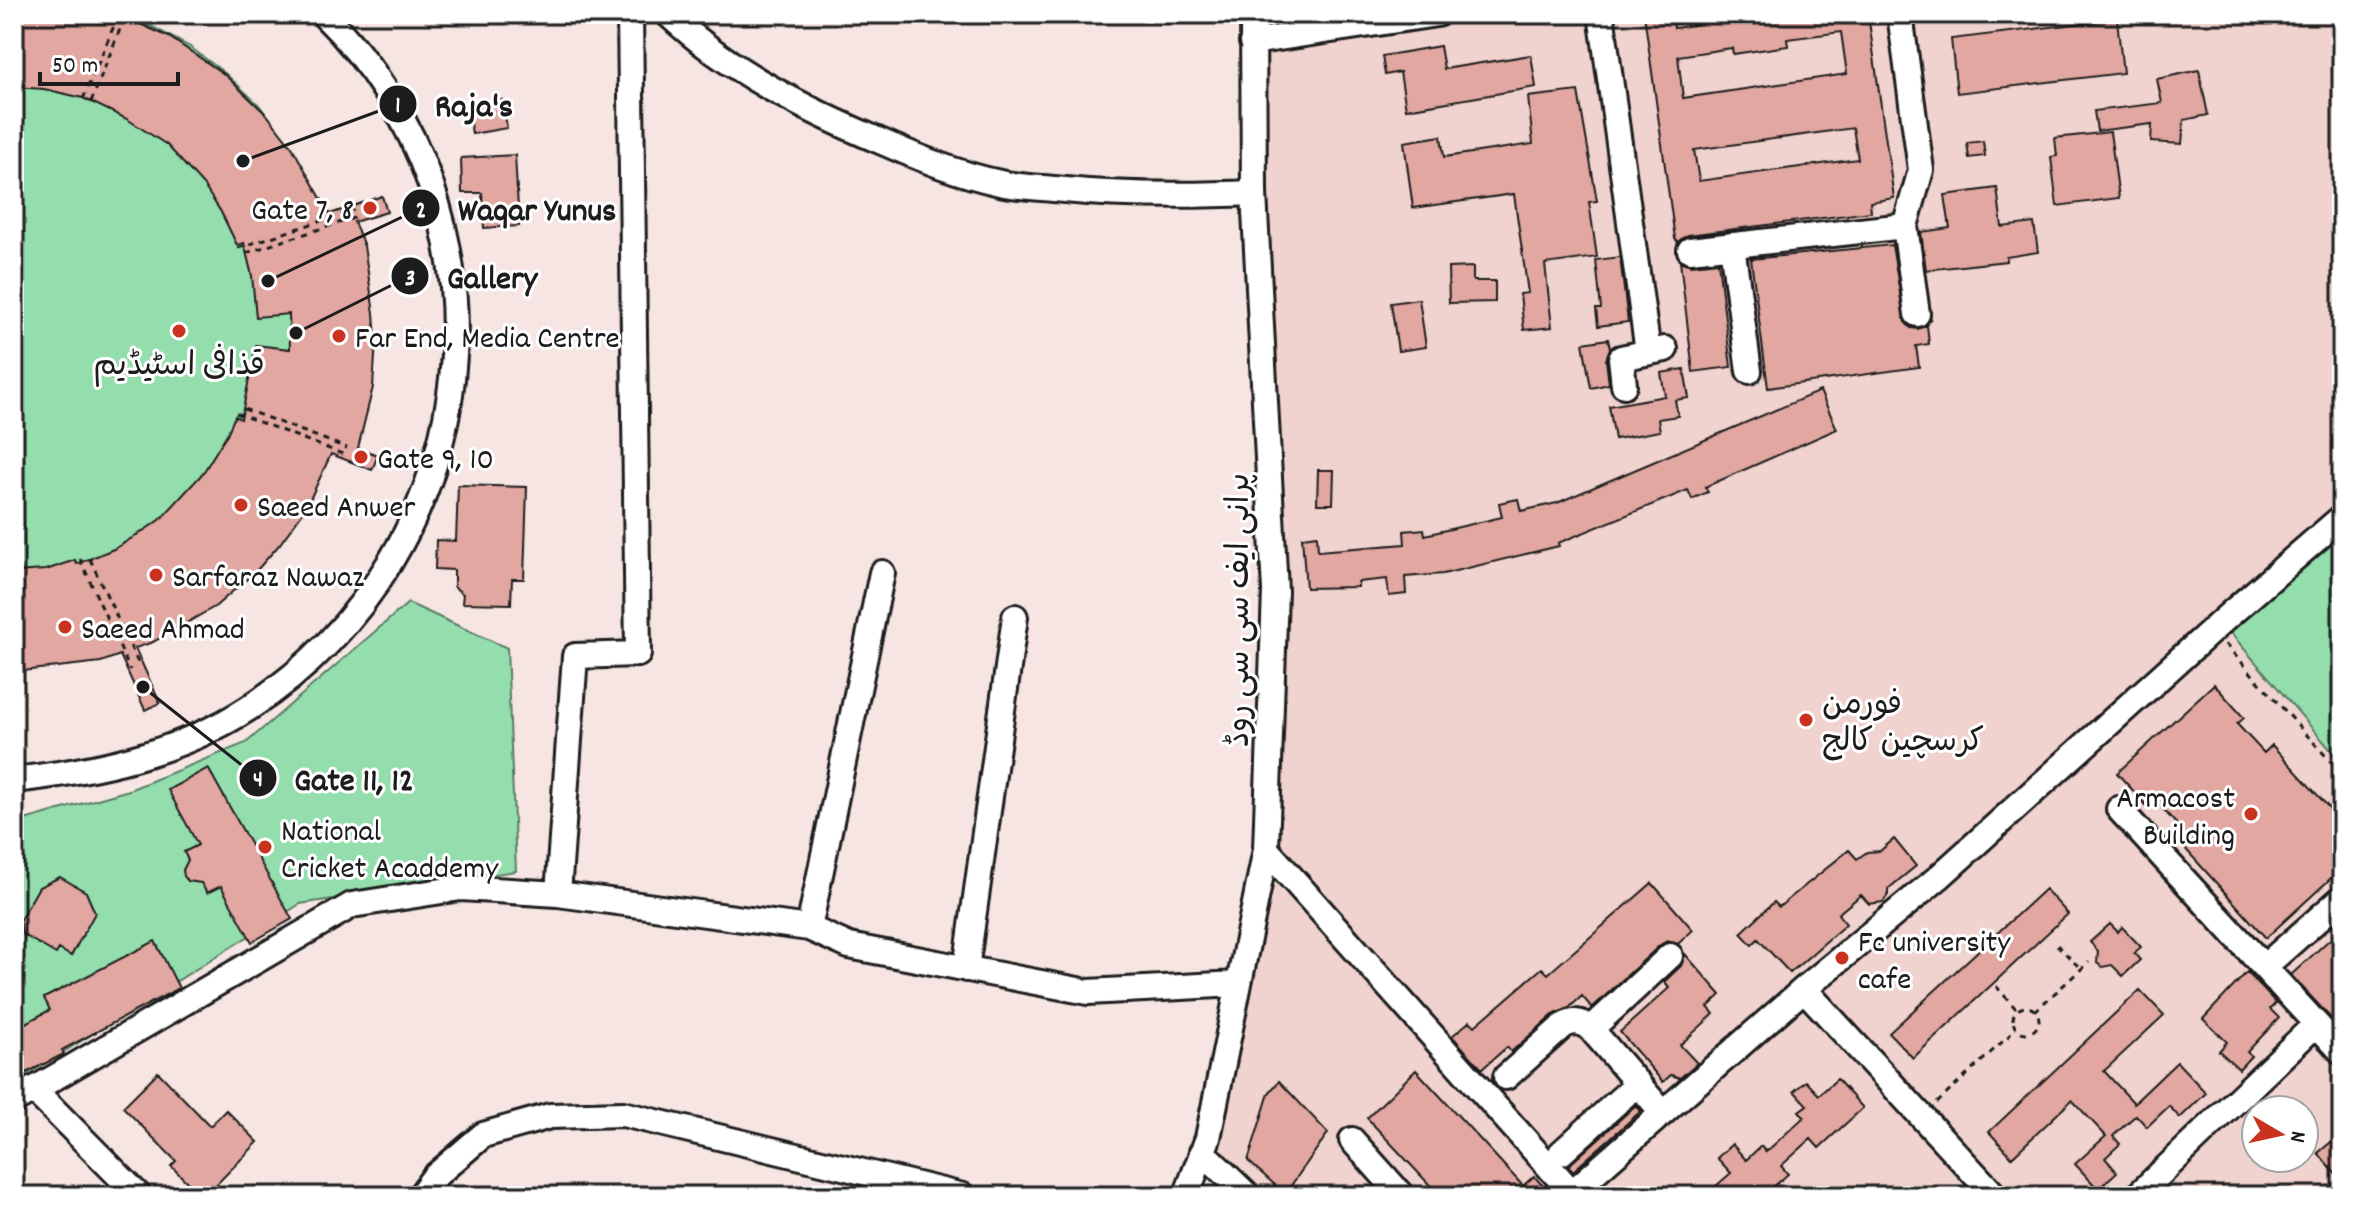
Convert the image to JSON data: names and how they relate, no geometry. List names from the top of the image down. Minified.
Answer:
{"streets":{"street":["پرانی ایف سی سی روڈ"]},"places":["Raja's","Gate 7, 8","Waqar Yunus","قذافی اسٹیڈیم","Gallery","Far End, Media Centre","Gate 9, 10","Saeed Anwer","Sarfaraz Nawaz","Saeed Ahmad","Gate 11, 12","فورمن کرسچین کالج","Armacost Building","National Cricket Acaddemy","Fc university cafe"],"scale_bar":"50 m","north":"right"}
